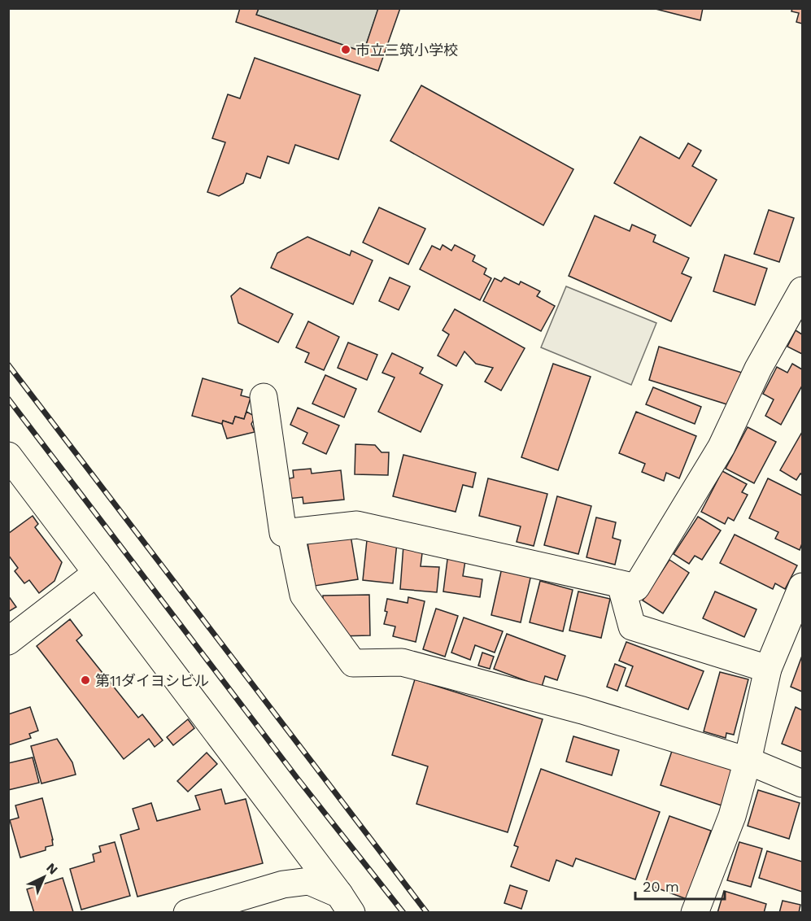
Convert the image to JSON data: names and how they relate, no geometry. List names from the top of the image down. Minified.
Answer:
{"places":["市立三筑小学校","第11ダイヨシビル"],"scale_bar":"20 m","north":"top right"}
